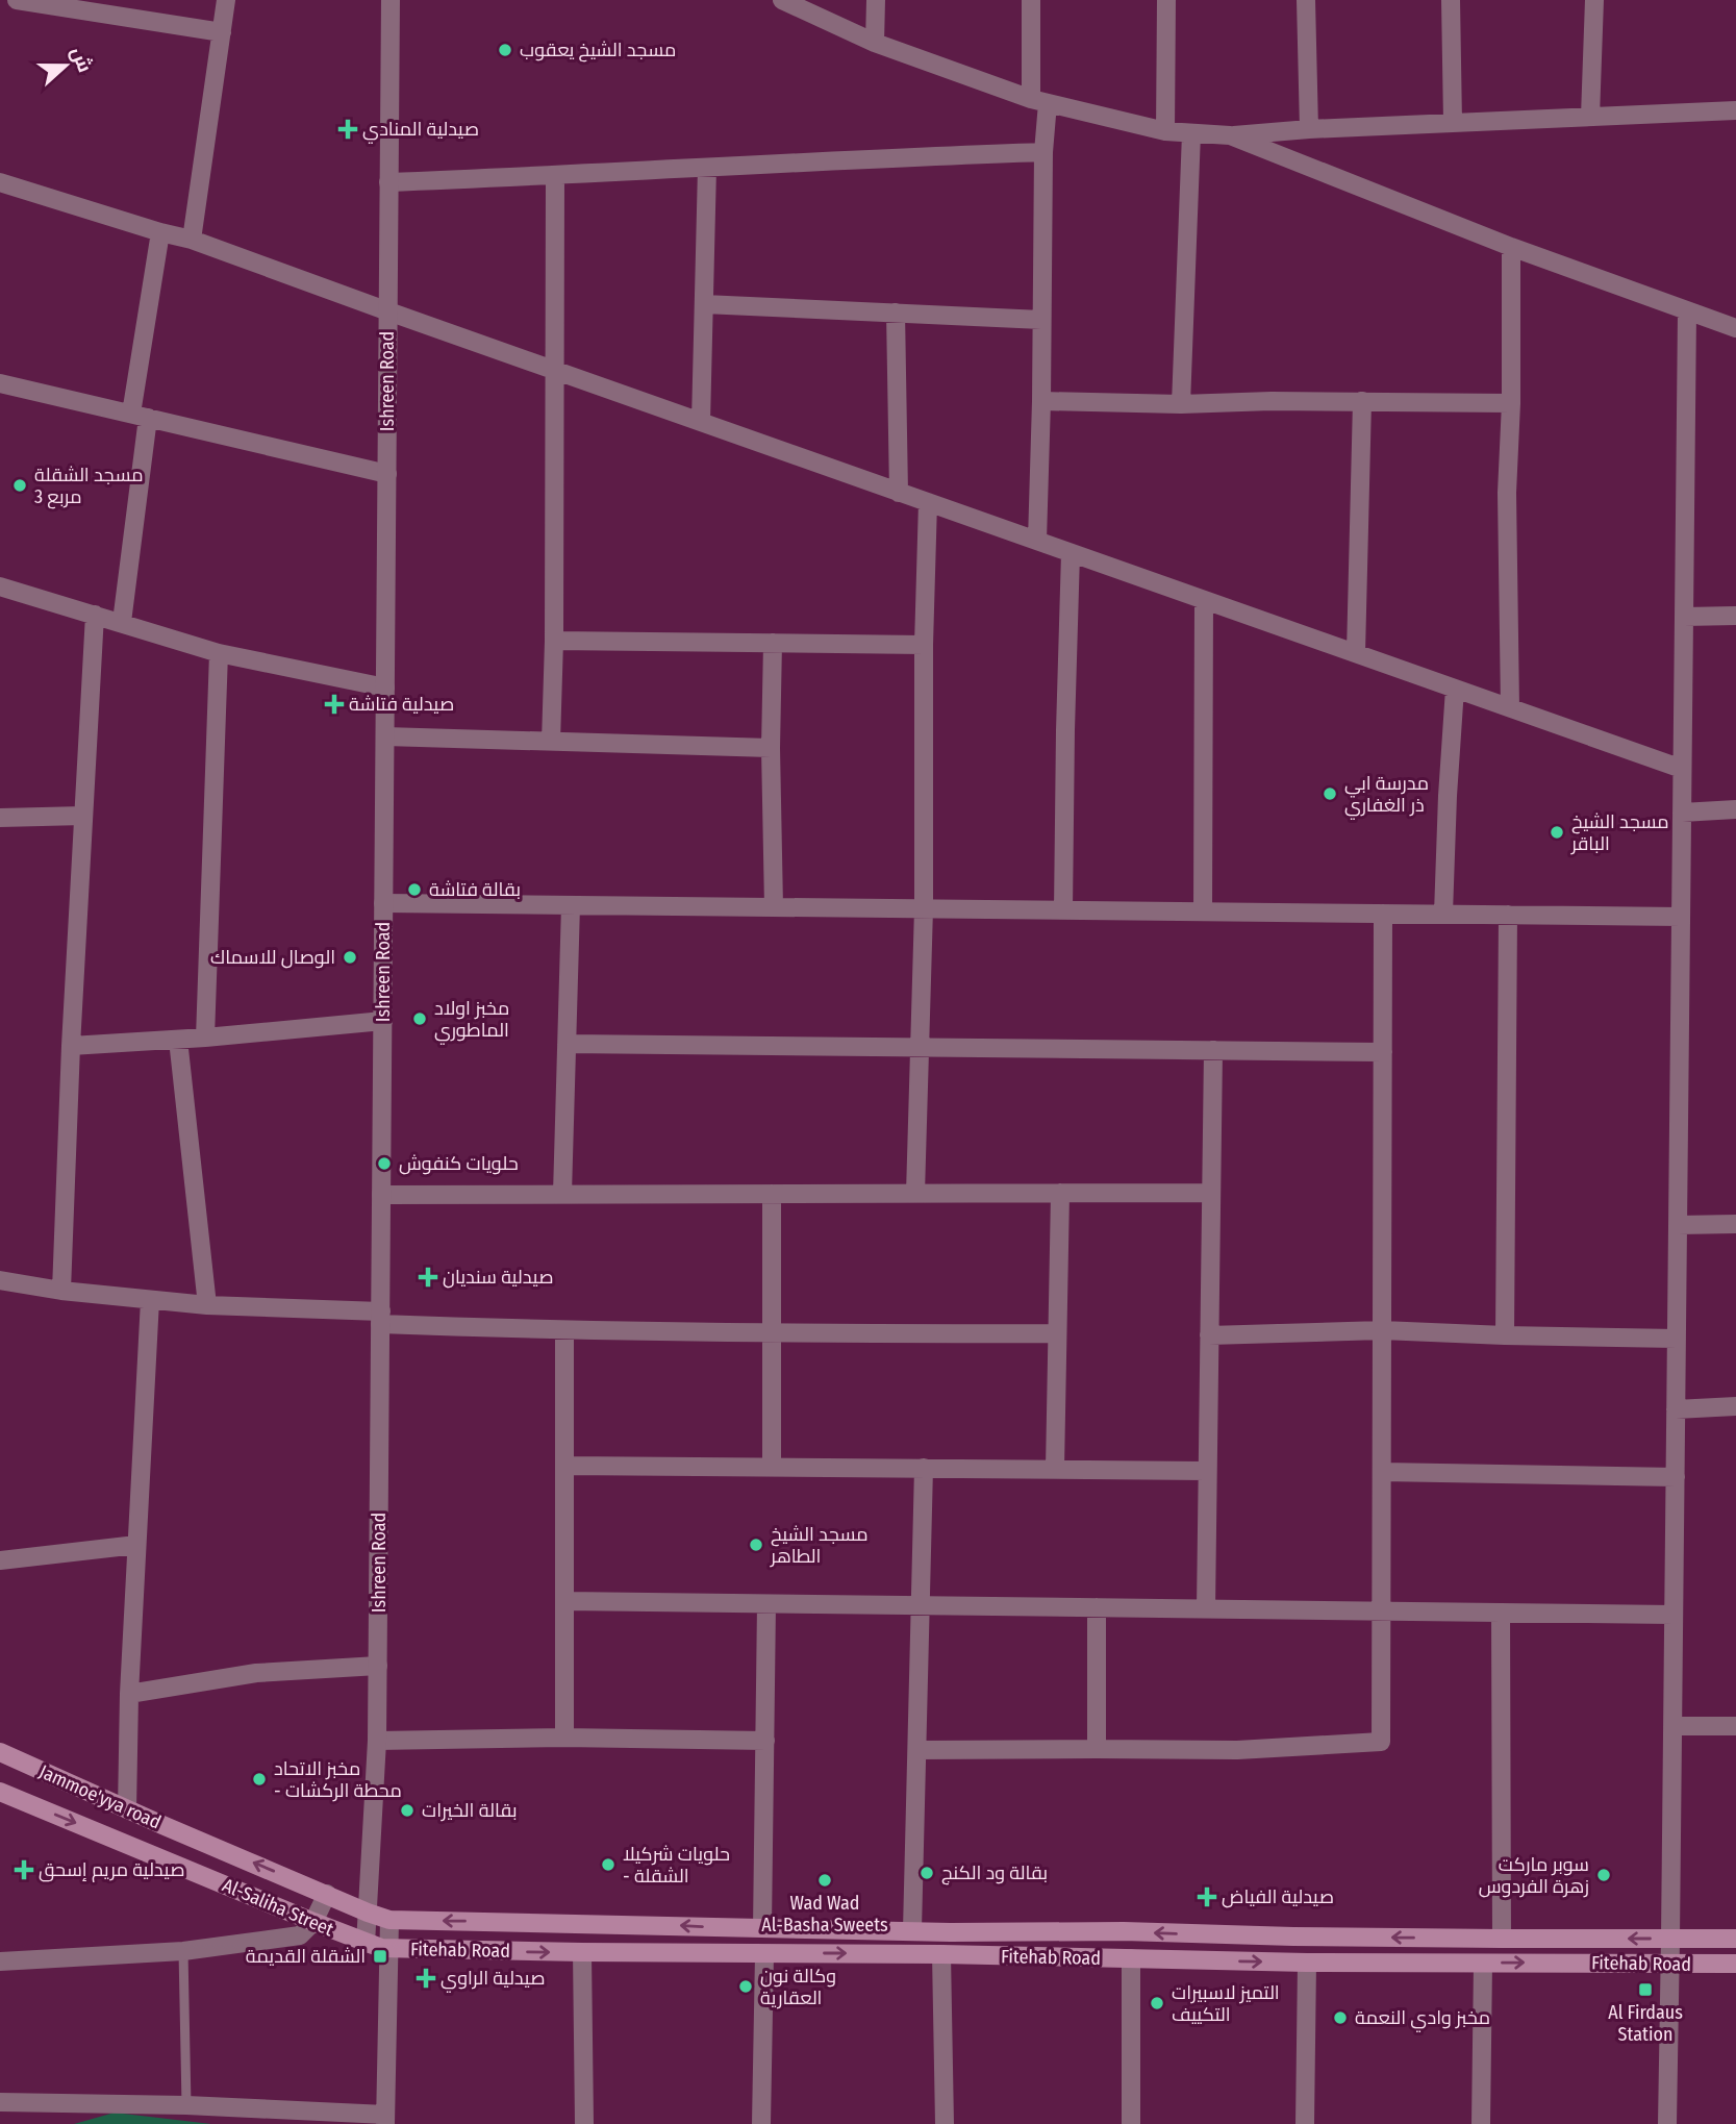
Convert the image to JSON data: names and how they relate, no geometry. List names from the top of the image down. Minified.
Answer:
{"streets":{"main road":["Jammoe'yya road","Al-Saliha Street","Fitehab Road"],"street":["Ishreen Road"]},"crossings":[["Ishreen Road","Al-Saliha Street"],["Ishreen Road","Fitehab Road"],["Jammoe'yya road","Al-Saliha Street"],["Al-Saliha Street","Fitehab Road"]],"places":{"other":["مسجد الشيخ يعقوب","مسجد الشقلة مربع 3","مدرسة ابي ذر الغفاري","مسجد الشيخ الباقر","بقالة فتاشة","الوصال للاسماك","مخبز اولاد الماطوري","حلويات كنفوش","مسجد الشيخ الطاهر","مخبز الاتحاد - محطة الركشات","بقالة الخيرات","حلويات شركيلا - الشقلة","بقالة ود الكنج","سوبر ماركت زهرة الفردوس","Wad Wad Al-Basha Sweets","وكالة نون العقارية","التميز لاسبيرات التكييف","مخبز وادي النعمة"],"health":["صيدلية المنادي","صيدلية فتاشة","صيدلية سنديان","صيدلية مريم إسحق","صيدلية الفياض","صيدلية الراوي"],"transit":["الشقلة القديمة","Al Firdaus Station"]},"north":"right"}
